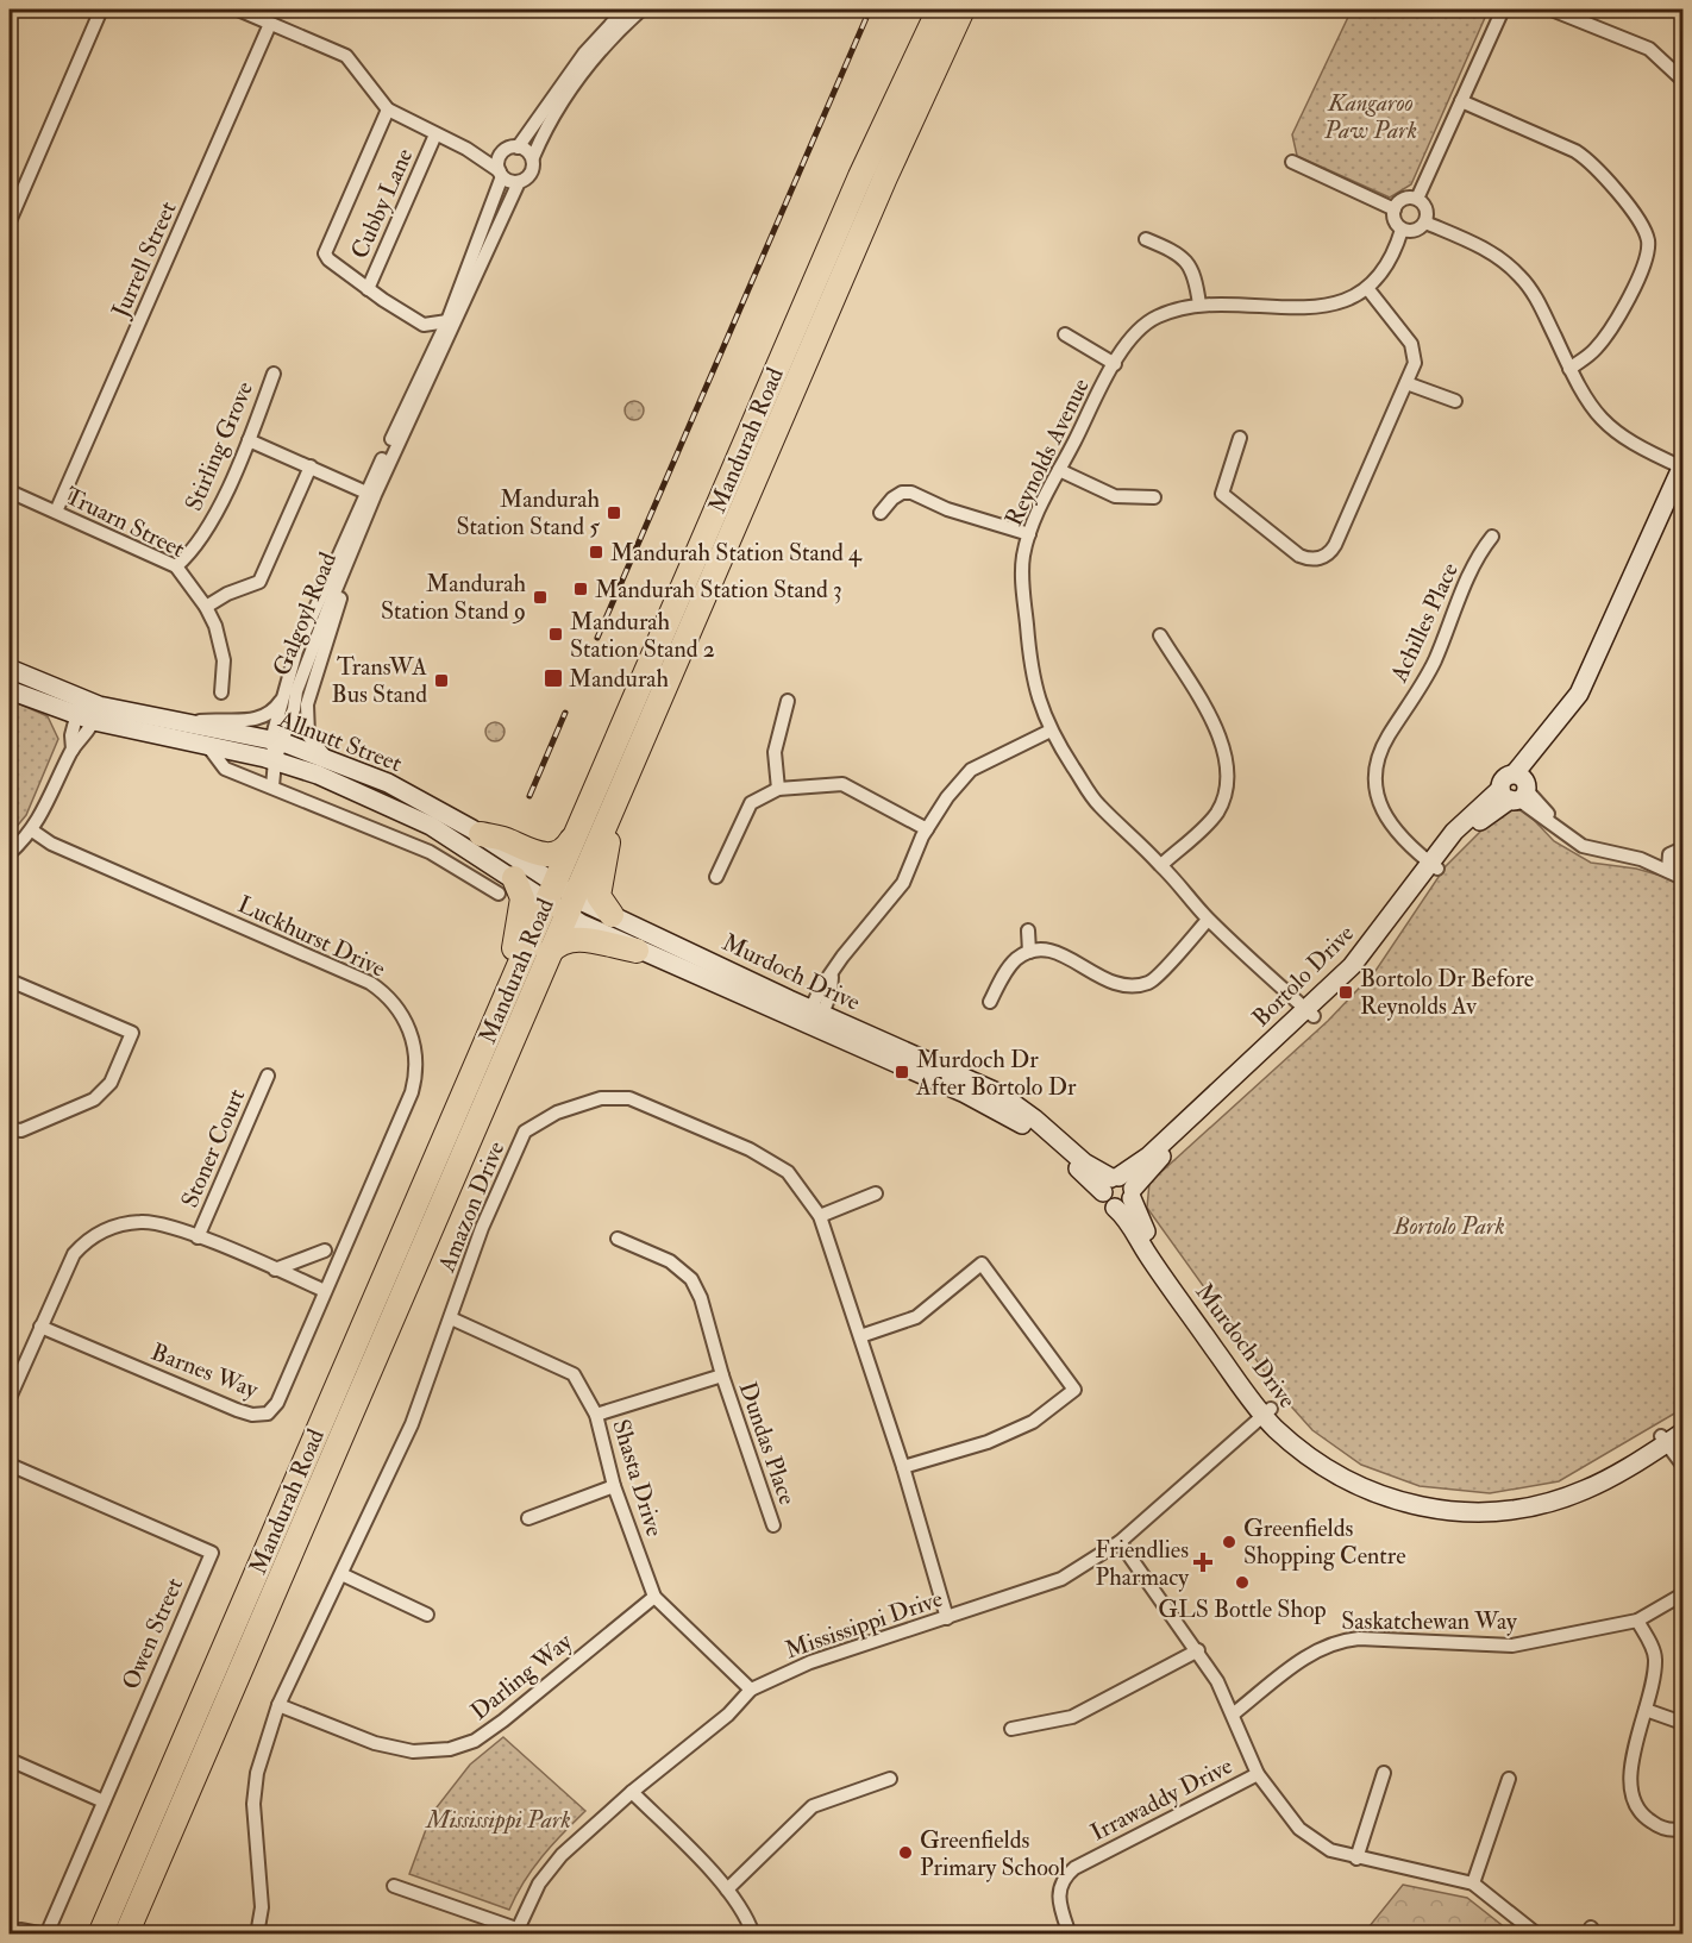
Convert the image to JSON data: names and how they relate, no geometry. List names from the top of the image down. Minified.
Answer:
{"streets":{"highway":["Mandurah Road"],"main road":["Allnutt Street","Murdoch Drive","Bortolo Drive"],"street":["Cubby Lane","Jurrell Street","Stirling Grove","Reynolds Avenue","Truarn Street","Galgoyl Road","Achilles Place","Luckhurst Drive","Stoner Court","Amazon Drive","Barnes Way","Dundas Place","Shasta Drive","Saskatchewan Way","Mississippi Drive","Owen Street","Darling Way","Irrawaddy Drive"]},"crossings":[["Jurrell Street","Truarn Street"],["Mandurah Road","Allnutt Street"],["Mandurah Road","Murdoch Drive"],["Stirling Grove","Truarn Street"],["Reynolds Avenue","Bortolo Drive"],["Galgoyl Road","Allnutt Street"],["Achilles Place","Bortolo Drive"],["Allnutt Street","Murdoch Drive"],["Luckhurst Drive","Barnes Way"],["Murdoch Drive","Bortolo Drive"],["Murdoch Drive","Mississippi Drive"],["Amazon Drive","Shasta Drive"],["Amazon Drive","Mississippi Drive"],["Amazon Drive","Darling Way"],["Dundas Place","Shasta Drive"],["Shasta Drive","Mississippi Drive"],["Shasta Drive","Darling Way"]],"parks":["Kangaroo Paw Park","Bortolo Park","Mississippi Park"],"places":{"transit":["Mandurah Station Stand 5","Mandurah Station Stand 4","Mandurah Station Stand 3","Mandurah Station Stand 9","Mandurah Station Stand 2","Mandurah","TransWA Bus Stand","Bortolo Dr Before Reynolds Av","Murdoch Dr After Bortolo Dr"],"other":["Greenfields Shopping Centre","GLS Bottle Shop","Greenfields Primary School"],"health":["Friendlies Pharmacy"]}}
